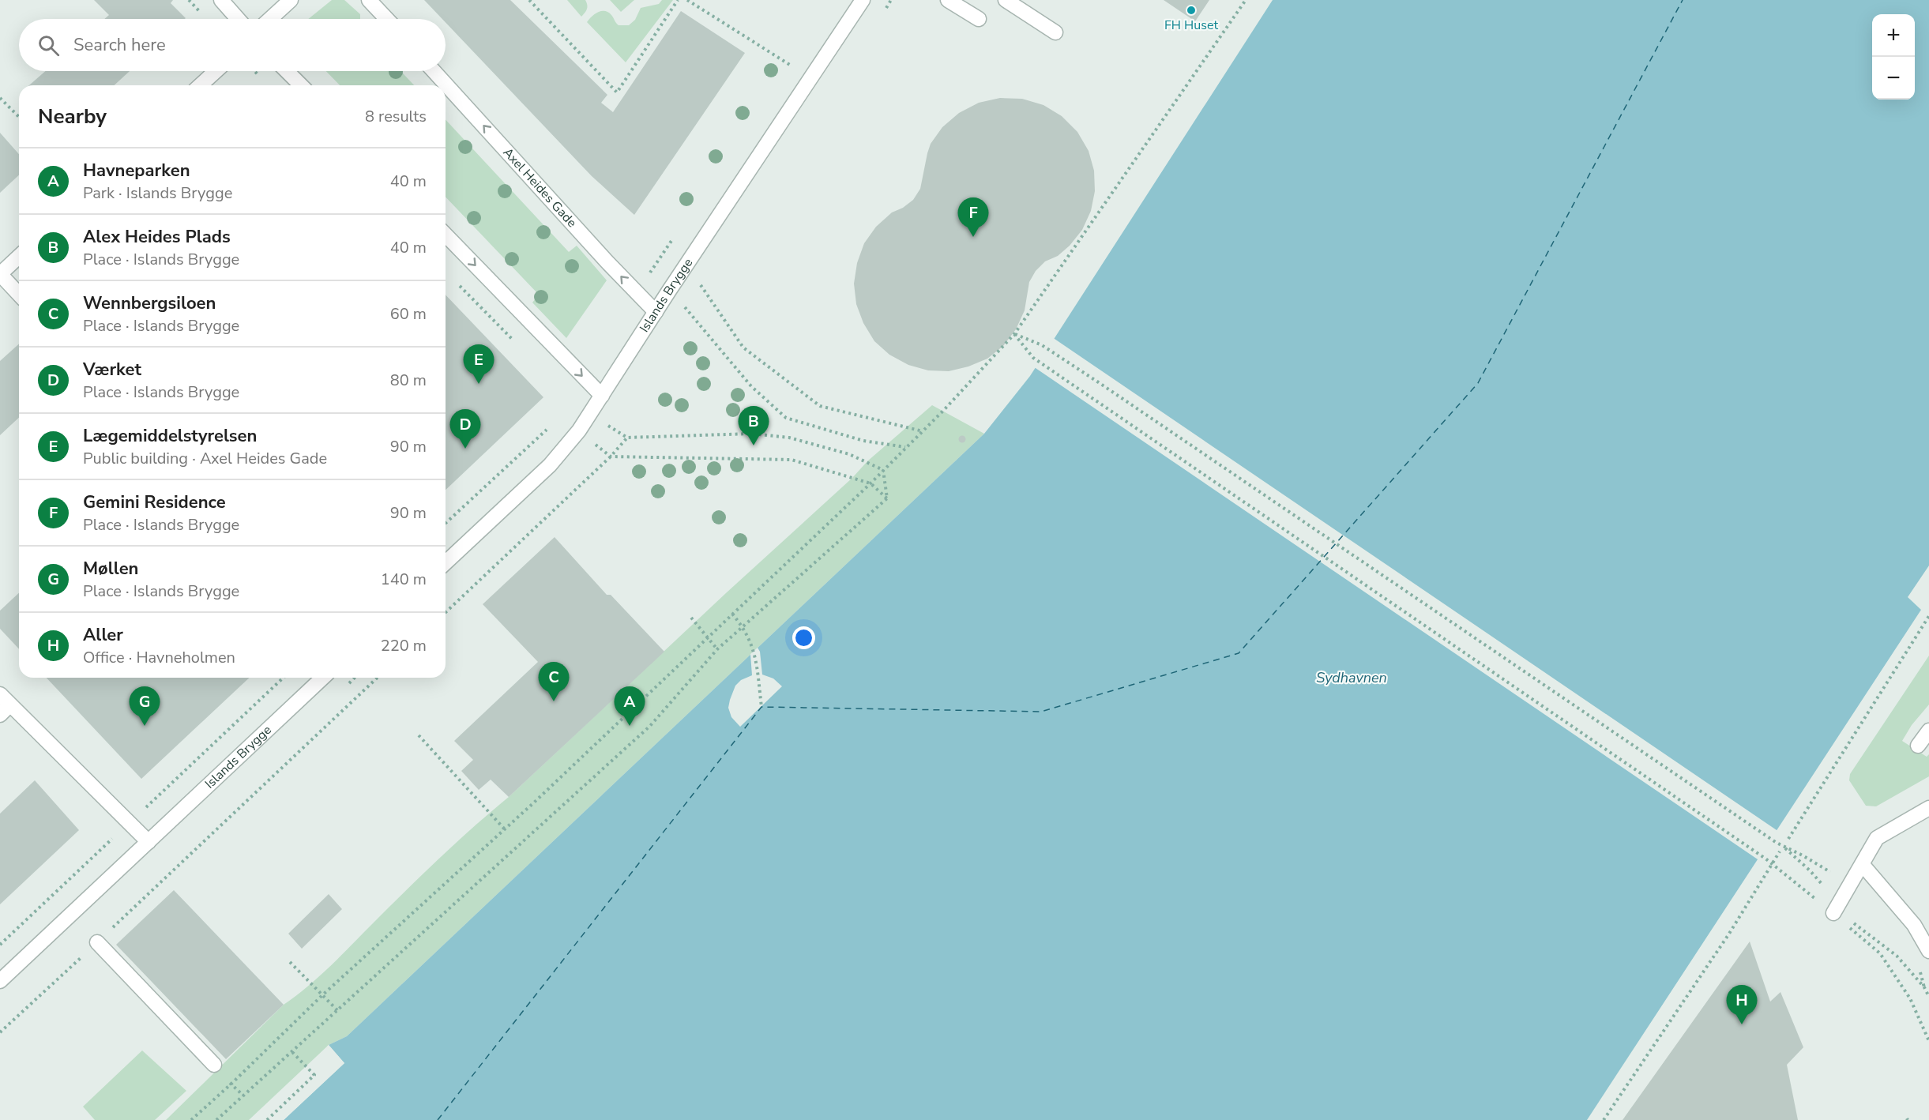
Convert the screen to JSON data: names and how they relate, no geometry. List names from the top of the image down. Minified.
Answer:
{"streets":{"street":["Axel Heides Gade","Islands Brygge"]},"crossings":[["Axel Heides Gade","Islands Brygge"]],"water":["Sydhavnen"],"places":["FH Huset"],"page":{"map_buttons":["+","−"],"search":"Search here","heading":["Nearby","8 results"],"list":[{"mark":"A","name":"Havneparken","note":"Park · Islands Brygge","value":"40 m"},{"mark":"B","name":"Alex Heides Plads","note":"Place · Islands Brygge","value":"40 m"},{"mark":"C","name":"Wennbergsiloen","note":"Place · Islands Brygge","value":"60 m"},{"mark":"D","name":"Værket","note":"Place · Islands Brygge","value":"80 m"},{"mark":"E","name":"Lægemiddelstyrelsen","note":"Public building · Axel Heides Gade","value":"90 m"},{"mark":"F","name":"Gemini Residence","note":"Place · Islands Brygge","value":"90 m"},{"mark":"G","name":"Møllen","note":"Place · Islands Brygge","value":"140 m"},{"mark":"H","name":"Aller","note":"Office · Havneholmen","value":"220 m"}],"pins":["F","E","B","D","C","A","G","H"]}}
